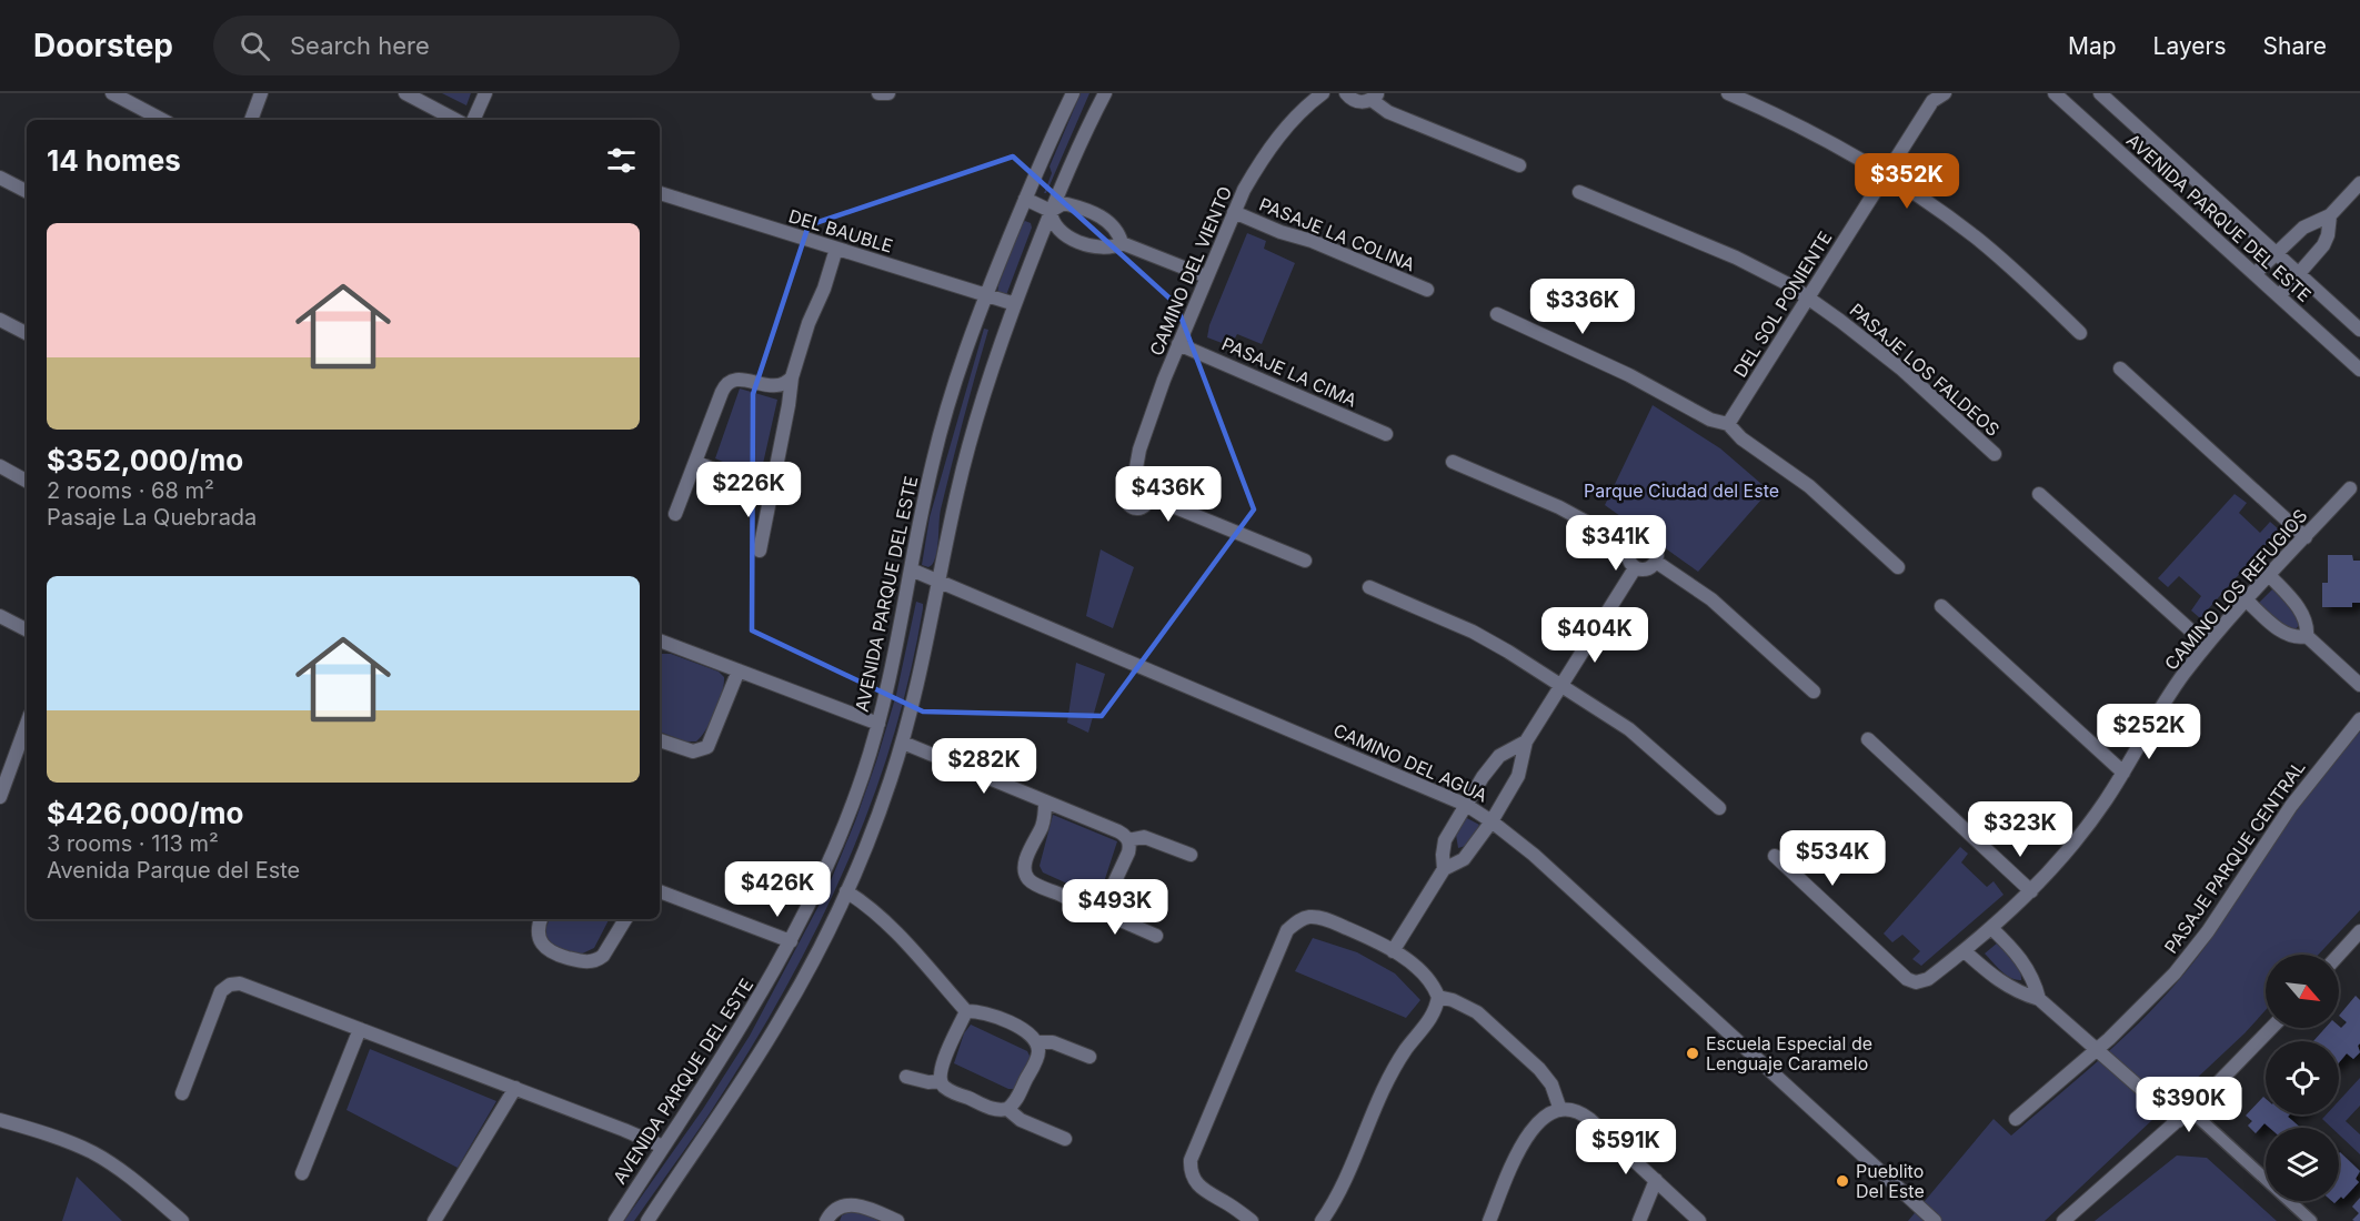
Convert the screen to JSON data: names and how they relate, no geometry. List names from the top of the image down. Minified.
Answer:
{"streets":{"street":["AVENIDA PARQUE DEL ESTE","DEL BAUBLE","PASAJE LA COLINA","CAMINO DEL VIENTO","DEL SOL PONIENTE","PASAJE LOS FALDEOS","PASAJE LA CIMA","CAMINO LOS REFUGIOS","CAMINO DEL AGUA","PASAJE PARQUE CENTRAL"]},"crossings":[["AVENIDA PARQUE DEL ESTE","DEL BAUBLE"],["AVENIDA PARQUE DEL ESTE","CAMINO DEL AGUA"],["PASAJE LA COLINA","CAMINO DEL VIENTO"],["CAMINO DEL VIENTO","PASAJE LA CIMA"],["DEL SOL PONIENTE","PASAJE LOS FALDEOS"]],"parks":["Parque Ciudad del Este"],"places":["Escuela Especial de Lenguaje Caramelo","Pueblito Del Este"],"north":"bottom right","page":{"header":"Doorstep","search":"Search here","nav":["Map","Layers","Share"],"heading":"14 homes","price":["$352K","$336K","$226K","$436K","$341K","$404K","$252K","$282K","$323K","$534K","$426K","$493K","$390K","$591K"],"list":[{"name":"$352,000/mo","note":"2 rooms · 68 m² · Pasaje La Quebrada"},{"name":"$426,000/mo","note":"3 rooms · 113 m² · Avenida Parque del Este"}]}}
